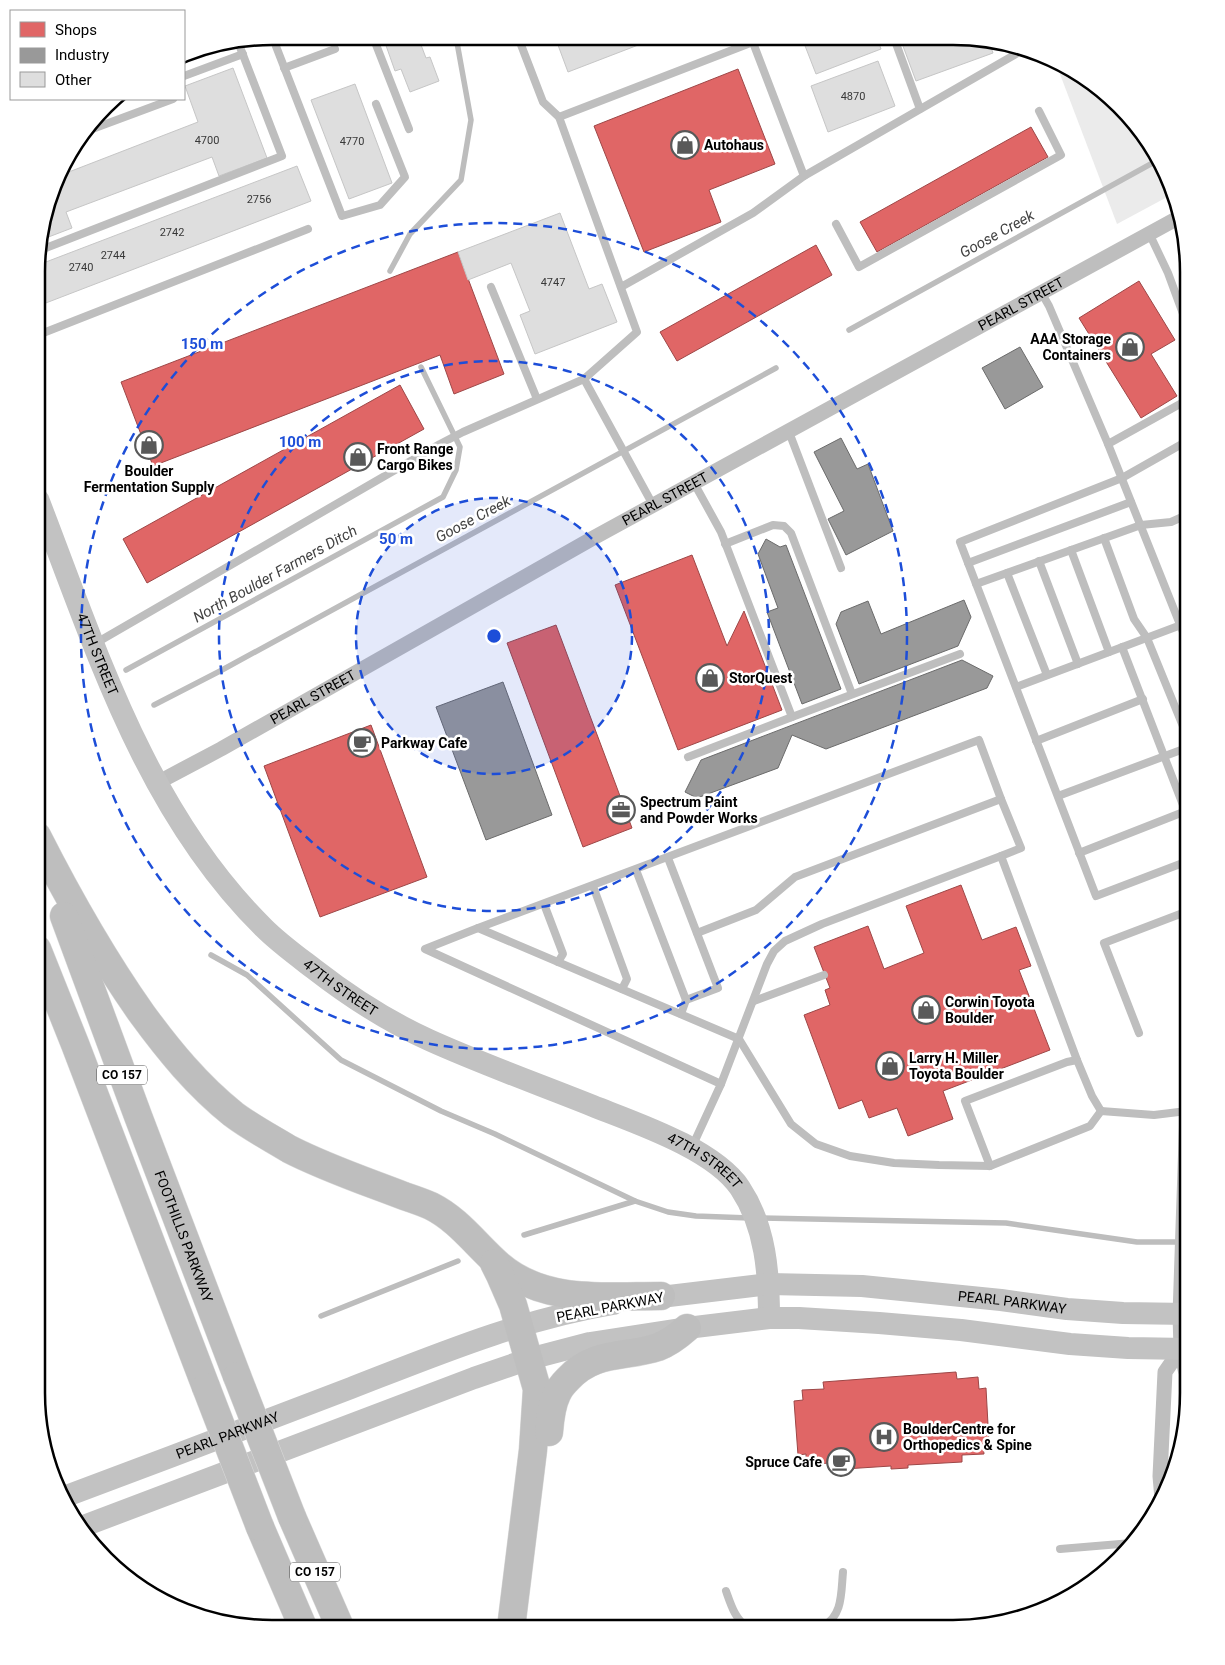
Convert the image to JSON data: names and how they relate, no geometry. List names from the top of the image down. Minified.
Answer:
{"streets":{"highway":["CO 157","FOOTHILLS PARKWAY"],"main road":["47TH STREET","PEARL PARKWAY"],"street":["PEARL STREET"]},"crossings":[["PEARL STREET","47TH STREET"],["47TH STREET","PEARL PARKWAY"]],"water":["Goose Creek","North Boulder Farmers Ditch"],"places":{"shop":["Autohaus","AAA Storage Containers","Boulder Fermentation Supply","Front Range Cargo Bikes","StorQuest","Corwin Toyota Boulder","Larry H. Miller Toyota Boulder"],"cafe":["Parkway Cafe","Spruce Cafe"],"office":["Spectrum Paint and Powder Works"],"hospital":["BoulderCentre for Orthopedics & Spine"]},"house_numbers":["4870","4700","4770","2756","2742","2744","2740","4747"],"legend":["Shops","Industry","Other"],"rings":["150 m","100 m","50 m"]}
